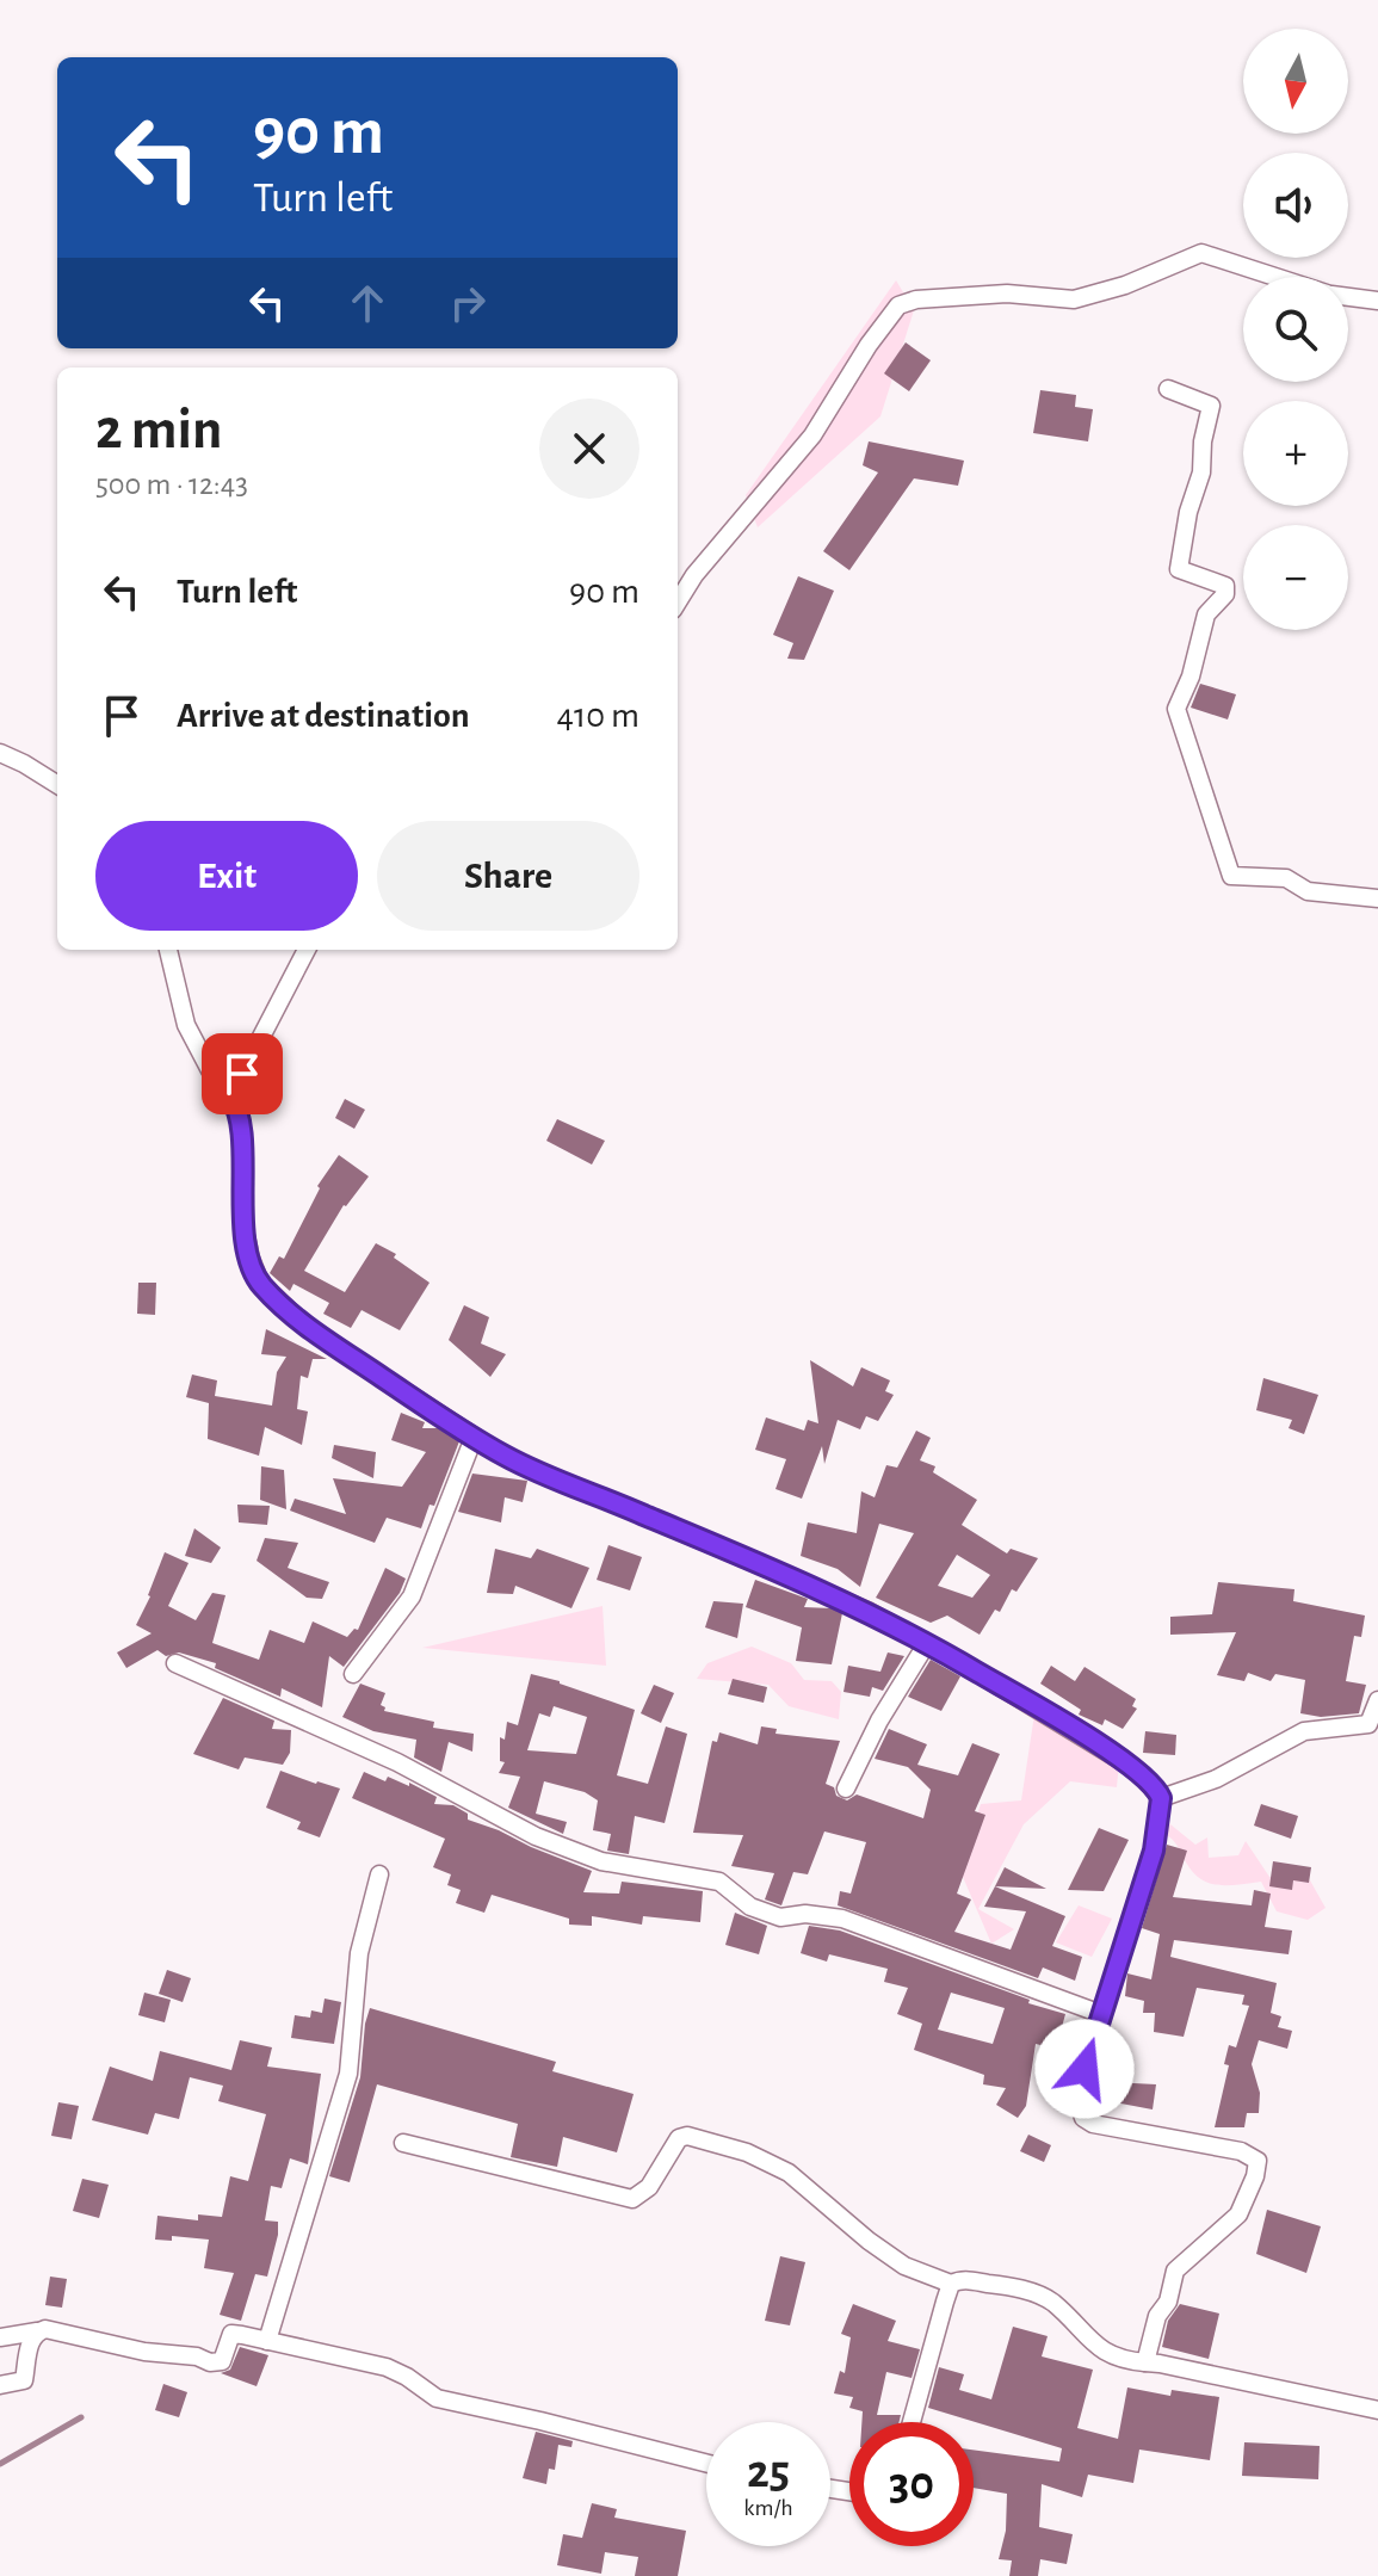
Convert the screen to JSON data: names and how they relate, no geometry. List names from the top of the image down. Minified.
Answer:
{"north":"bottom","page":{"map_buttons":["+","−"],"turn":["90 m","Turn left"],"heading":["2 min","500 m · 12:43"],"list":[{"name":"Turn left","value":"90 m"},{"name":"Arrive at destination","value":"410 m"}],"buttons":["Exit","Share"],"speed":"25 km/h","limit":"30"}}
